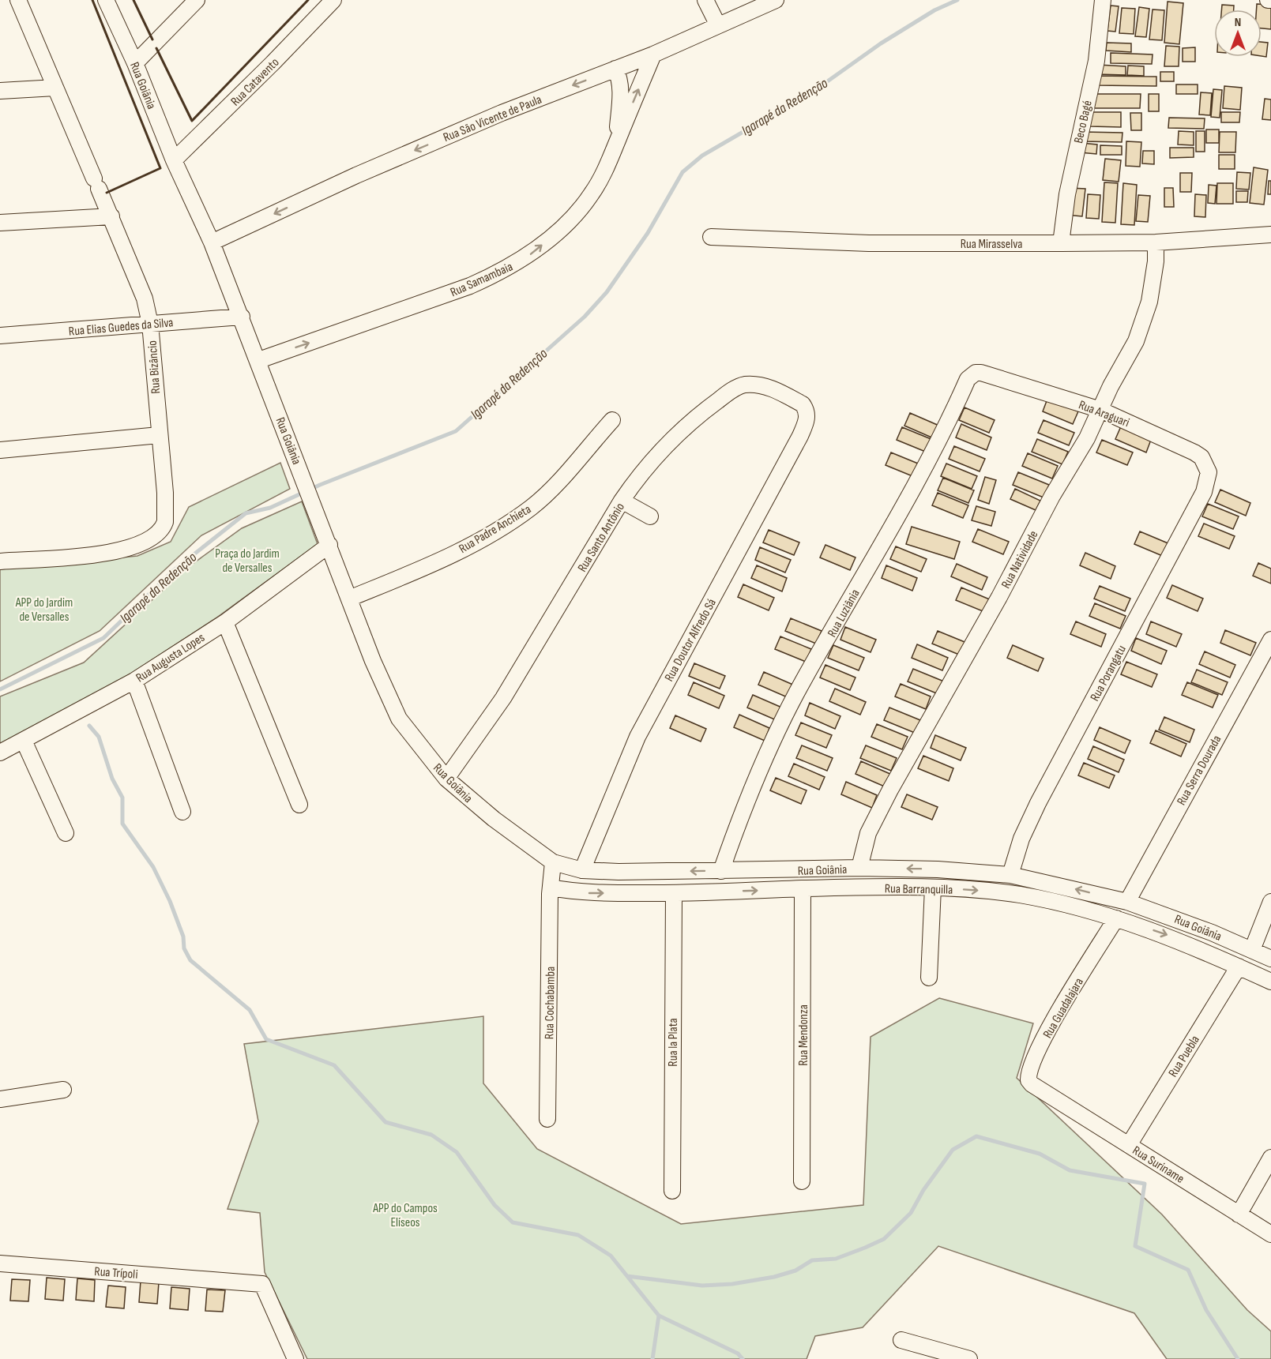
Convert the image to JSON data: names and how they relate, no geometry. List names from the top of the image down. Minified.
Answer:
{"streets":{"street":["Rua Catavento","Rua Goiânia","Rua São Vicente de Paula","Beco Bagé","Rua Mirasselva","Rua Samambaia","Rua Elias Guedes da Silva","Rua Bizâncio","Rua Araguari","Rua Padre Anchieta","Rua Santo Antônio","Rua Natividade","Rua Luziânia","Rua Doutor Alfredo Sá","Rua Augusta Lopes","Rua Porangatu","Rua Serra Dourada","Rua Barranquilla","Rua Cochabamba","Rua Guadalajara","Rua Mendonza","Rua la Plata","Rua Puebla","Rua Suriname","Rua Trípoli"]},"crossings":[["Rua Catavento","Rua Goiânia"],["Rua Goiânia","Rua São Vicente de Paula"],["Rua Goiânia","Rua Samambaia"],["Rua Goiânia","Rua Elias Guedes da Silva"],["Rua Goiânia","Rua Padre Anchieta"],["Rua Goiânia","Rua Santo Antônio"],["Rua Goiânia","Rua Natividade"],["Rua Goiânia","Rua Luziânia"],["Rua Goiânia","Rua Doutor Alfredo Sá"],["Rua Goiânia","Rua Augusta Lopes"],["Rua Goiânia","Rua Porangatu"],["Rua Goiânia","Rua Serra Dourada"],["Rua Goiânia","Rua Cochabamba"],["Rua São Vicente de Paula","Rua Samambaia"],["Beco Bagé","Rua Mirasselva"],["Rua Mirasselva","Rua Natividade"],["Rua Elias Guedes da Silva","Rua Bizâncio"],["Rua Araguari","Rua Natividade"],["Rua Araguari","Rua Luziânia"],["Rua Araguari","Rua Porangatu"],["Rua Santo Antônio","Rua Doutor Alfredo Sá"],["Rua Porangatu","Rua Barranquilla"],["Rua Barranquilla","Rua Cochabamba"],["Rua Barranquilla","Rua Guadalajara"],["Rua Barranquilla","Rua Mendonza"],["Rua Barranquilla","Rua la Plata"],["Rua Barranquilla","Rua Puebla"],["Rua Guadalajara","Rua Suriname"],["Rua Puebla","Rua Suriname"]],"one_way":["Rua São Vicente de Paula","Rua Samambaia","Rua Barranquilla"],"water":["Igarapé da Redenção"],"parks":["Praça do Jardim de Versalles","APP do Jardim de Versalles","APP do Campos Elíseos"],"north":"top"}
